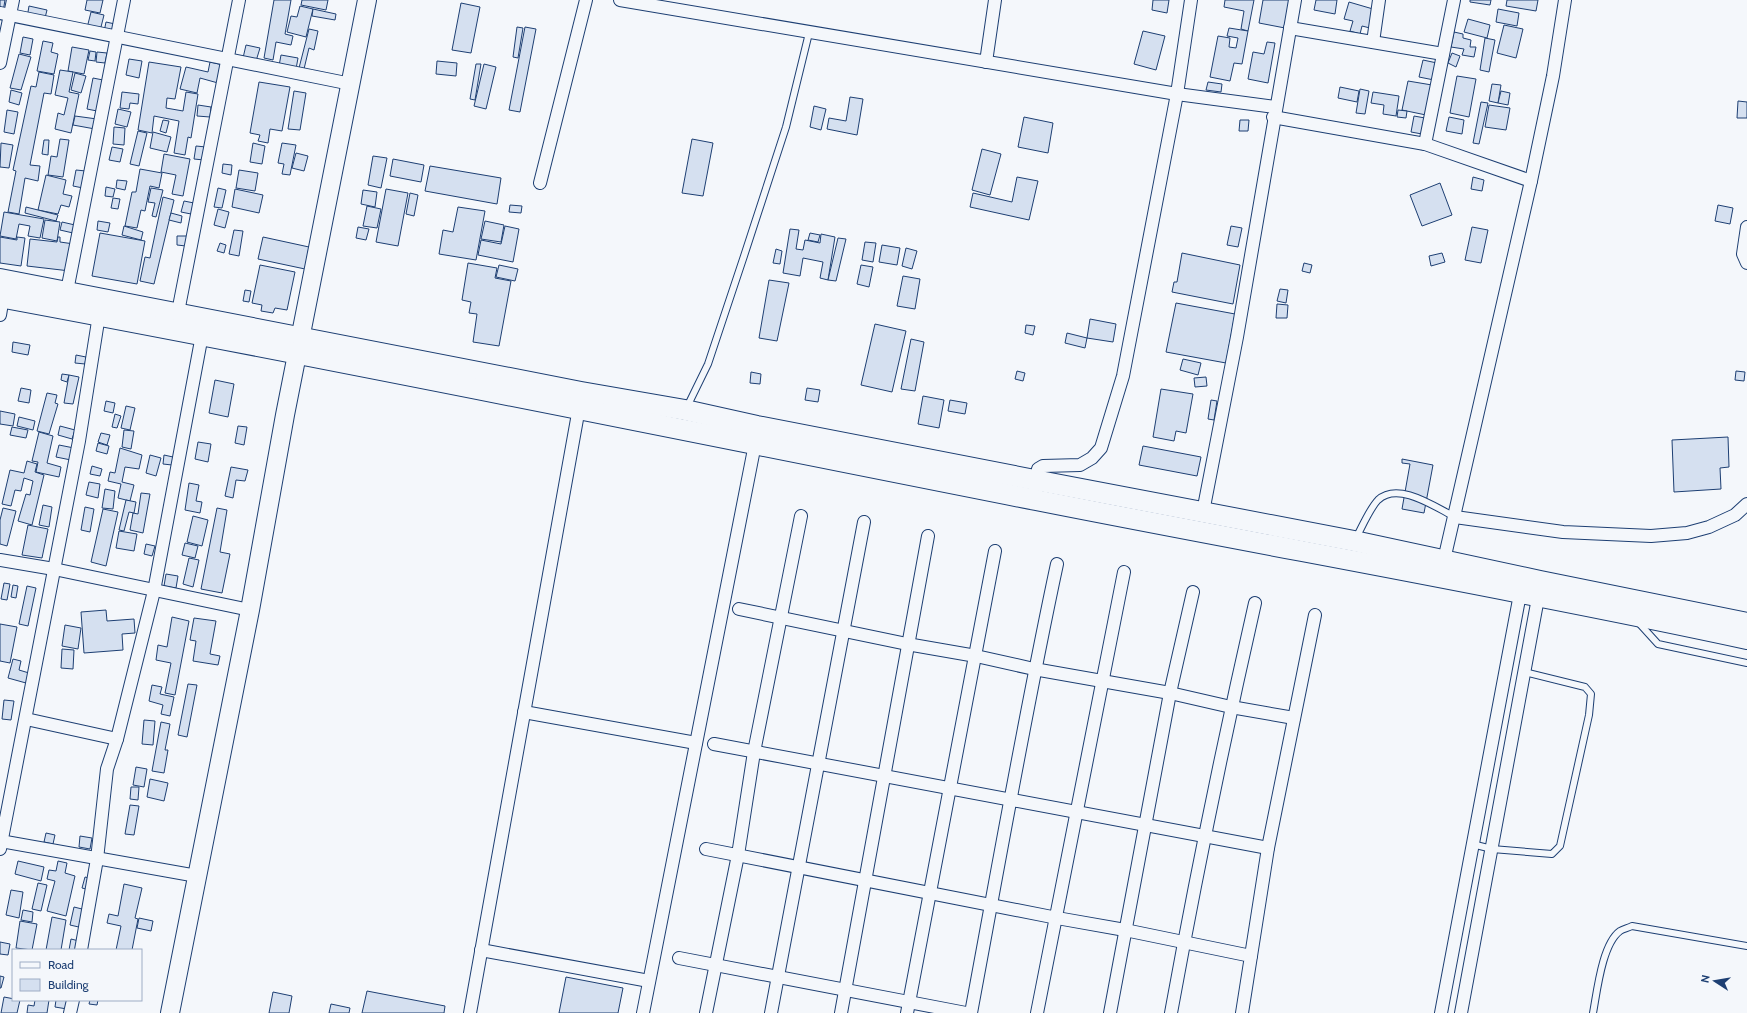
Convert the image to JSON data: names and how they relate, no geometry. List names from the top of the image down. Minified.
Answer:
{"legend":["Road","Building"],"north":"left"}
